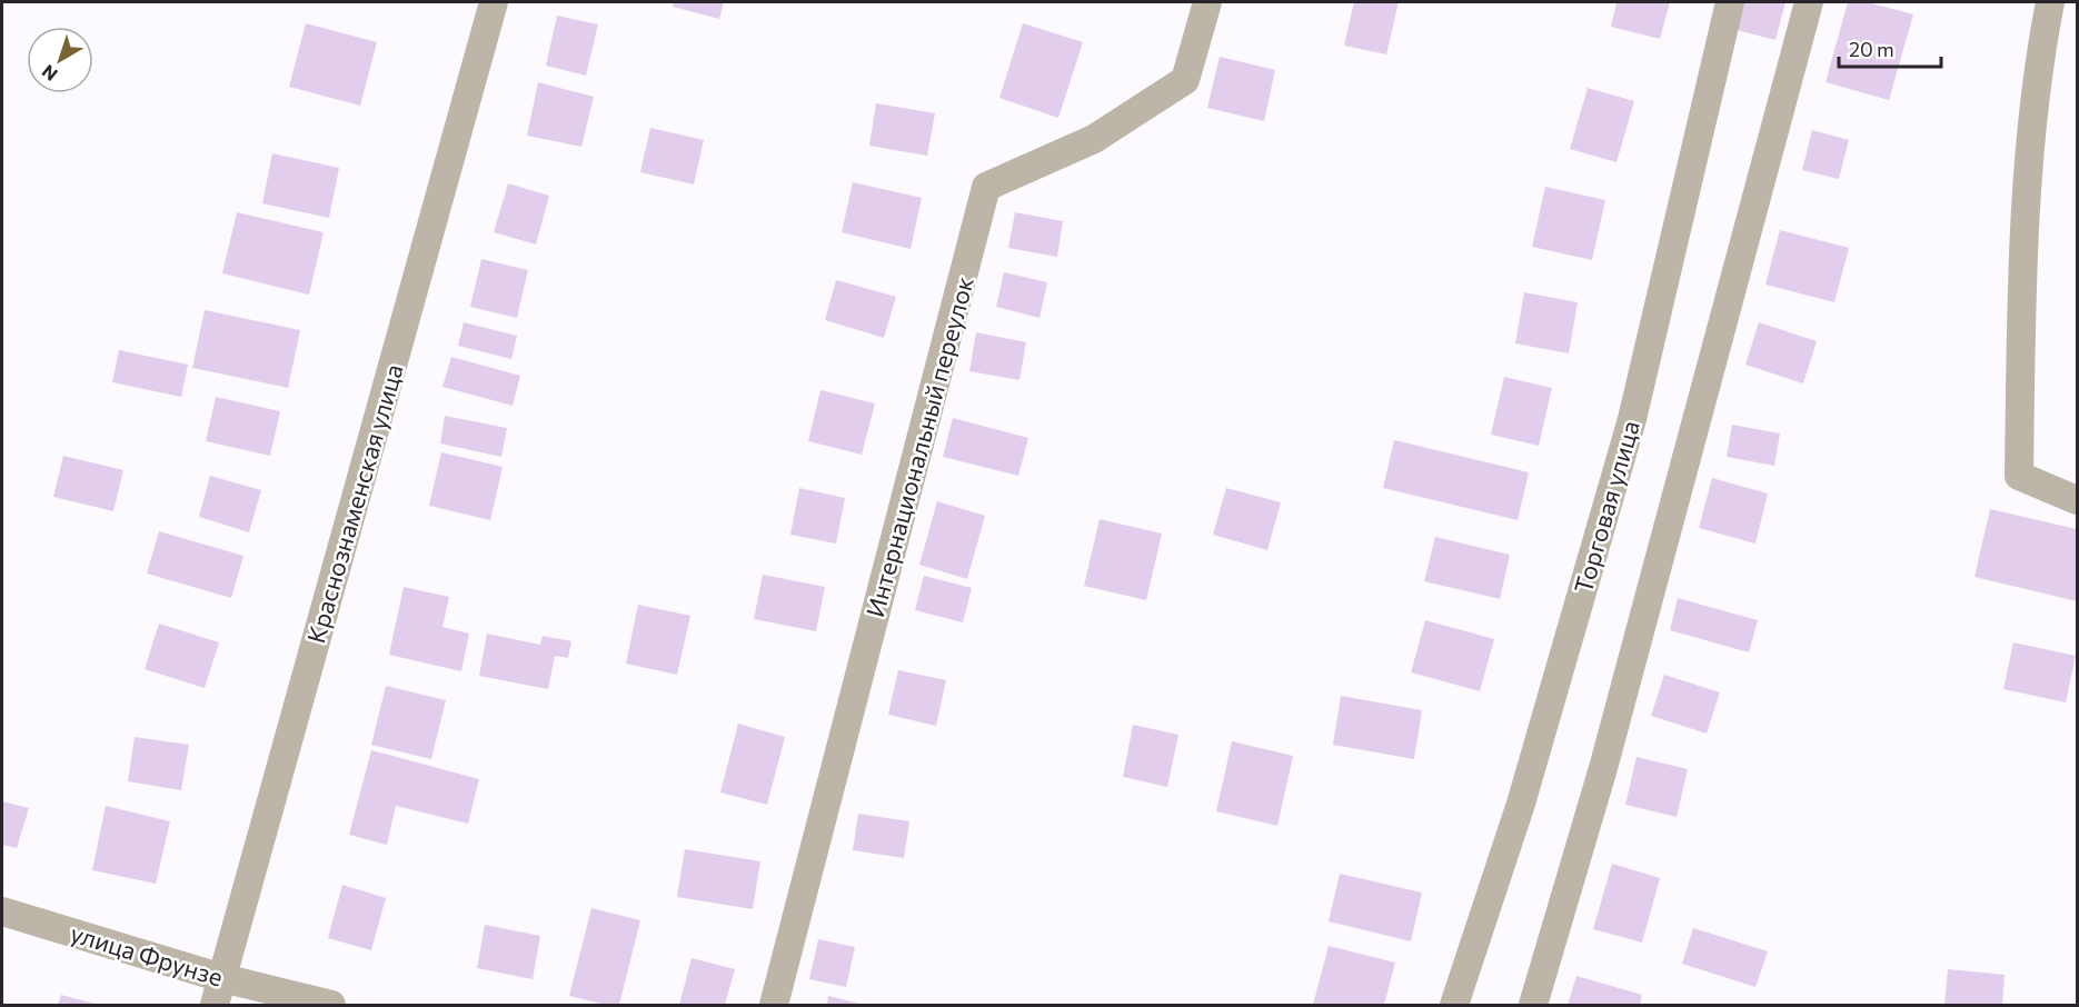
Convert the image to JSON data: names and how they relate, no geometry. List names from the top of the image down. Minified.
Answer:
{"streets":{"street":["Интернациональный переулок","Краснознаменская улица","Торговая улица","улица Фрунзе"]},"crossings":[["Краснознаменская улица","улица Фрунзе"]],"scale_bar":"20 m","north":"bottom left"}
